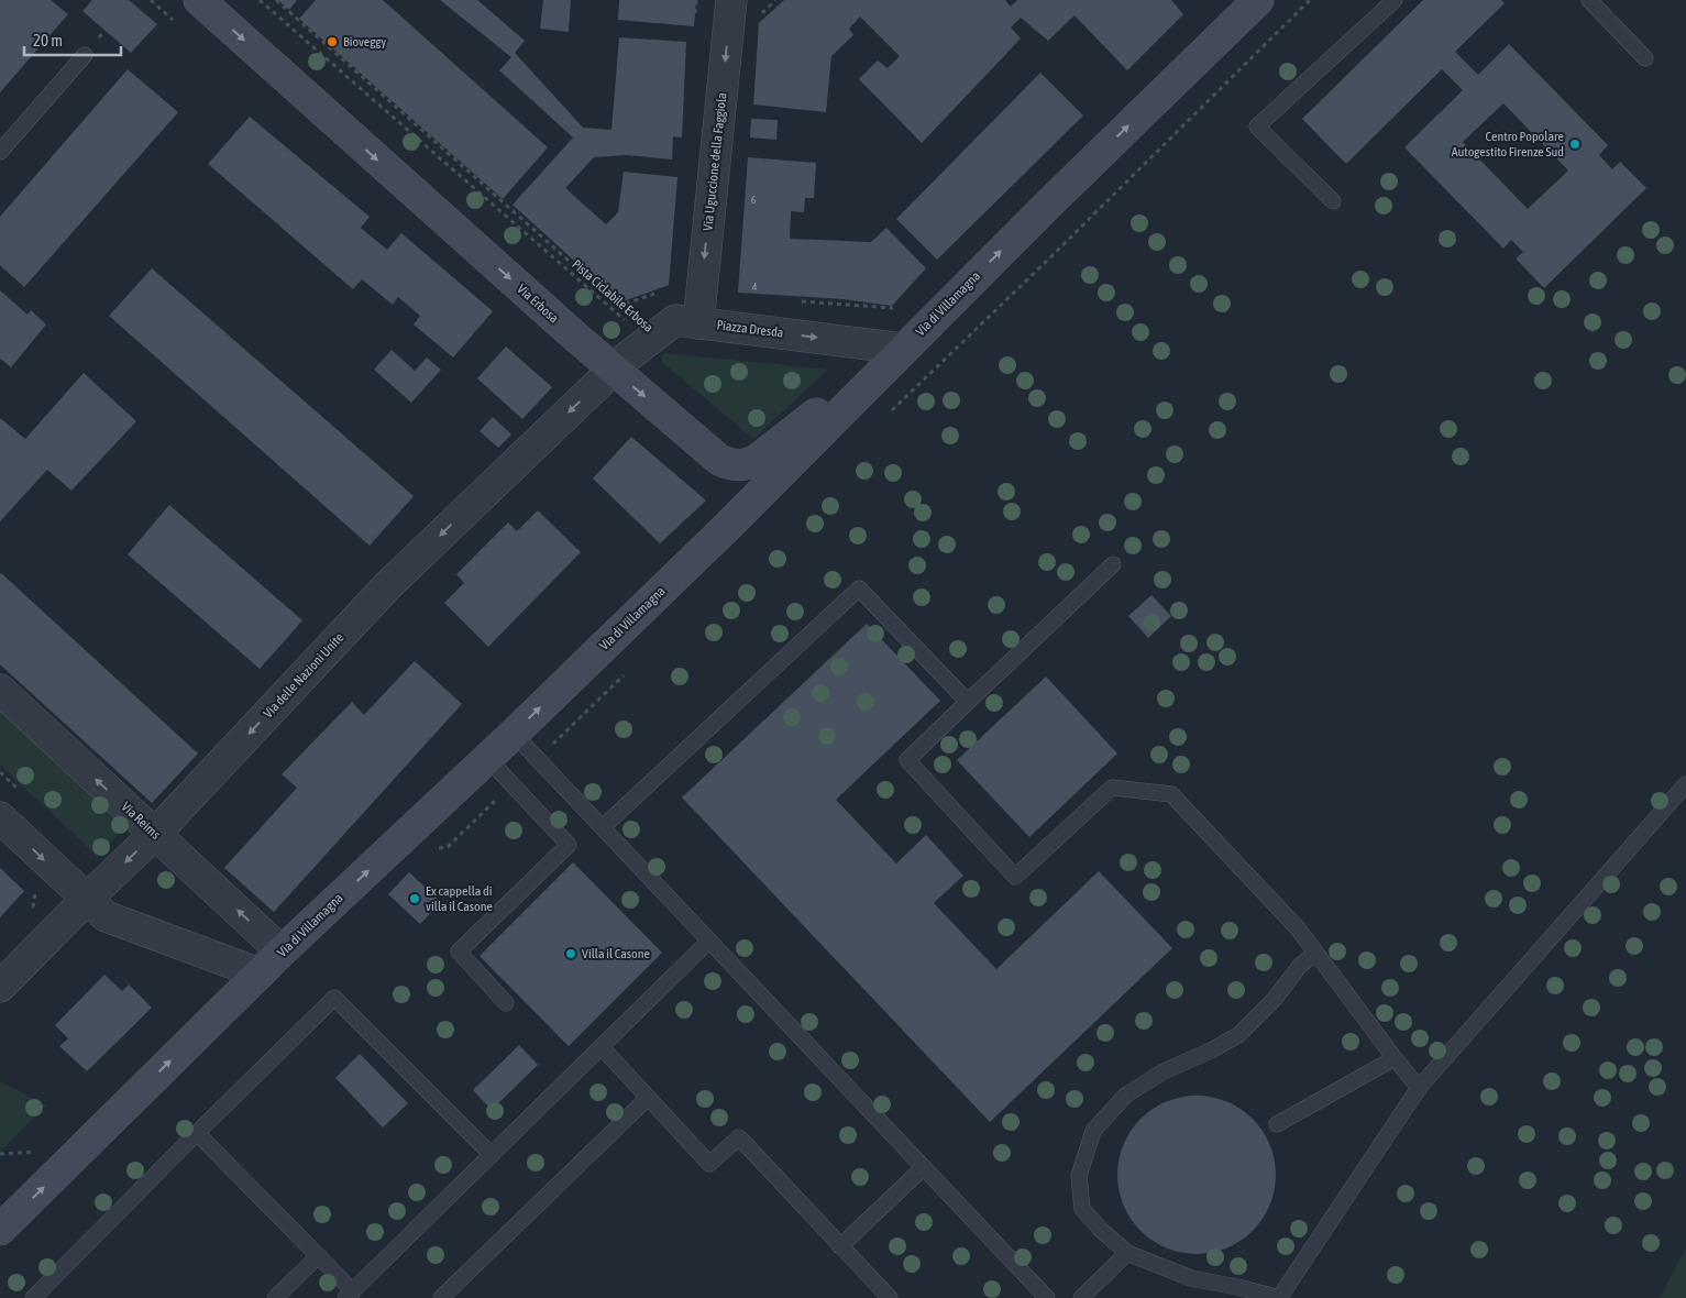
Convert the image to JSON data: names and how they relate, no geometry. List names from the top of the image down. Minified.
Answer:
{"streets":{"main road":["Via Erbosa","Via di Villamagna"],"street":["Via Uguccione della Faggiola","Piazza Dresda","Via delle Nazioni Unite","Via Reims"],"path":["Pista Ciclabile Erbosa"]},"crossings":[["Via Uguccione della Faggiola","Piazza Dresda"],["Pista Ciclabile Erbosa","Piazza Dresda"],["Via Erbosa","Via di Villamagna"],["Via Erbosa","Piazza Dresda"],["Via Erbosa","Via delle Nazioni Unite"],["Via di Villamagna","Piazza Dresda"],["Via di Villamagna","Via Reims"],["Piazza Dresda","Via delle Nazioni Unite"],["Via delle Nazioni Unite","Via Reims"]],"one_way":["Via Uguccione della Faggiola","Via Erbosa","Via di Villamagna","Piazza Dresda","Via delle Nazioni Unite"],"places":["Bioveggy","Centro Popolare Autogestito Firenze Sud","Ex cappella di villa il Casone","Villa il Casone"],"house_numbers":["6","4"],"scale_bar":"20 m"}
